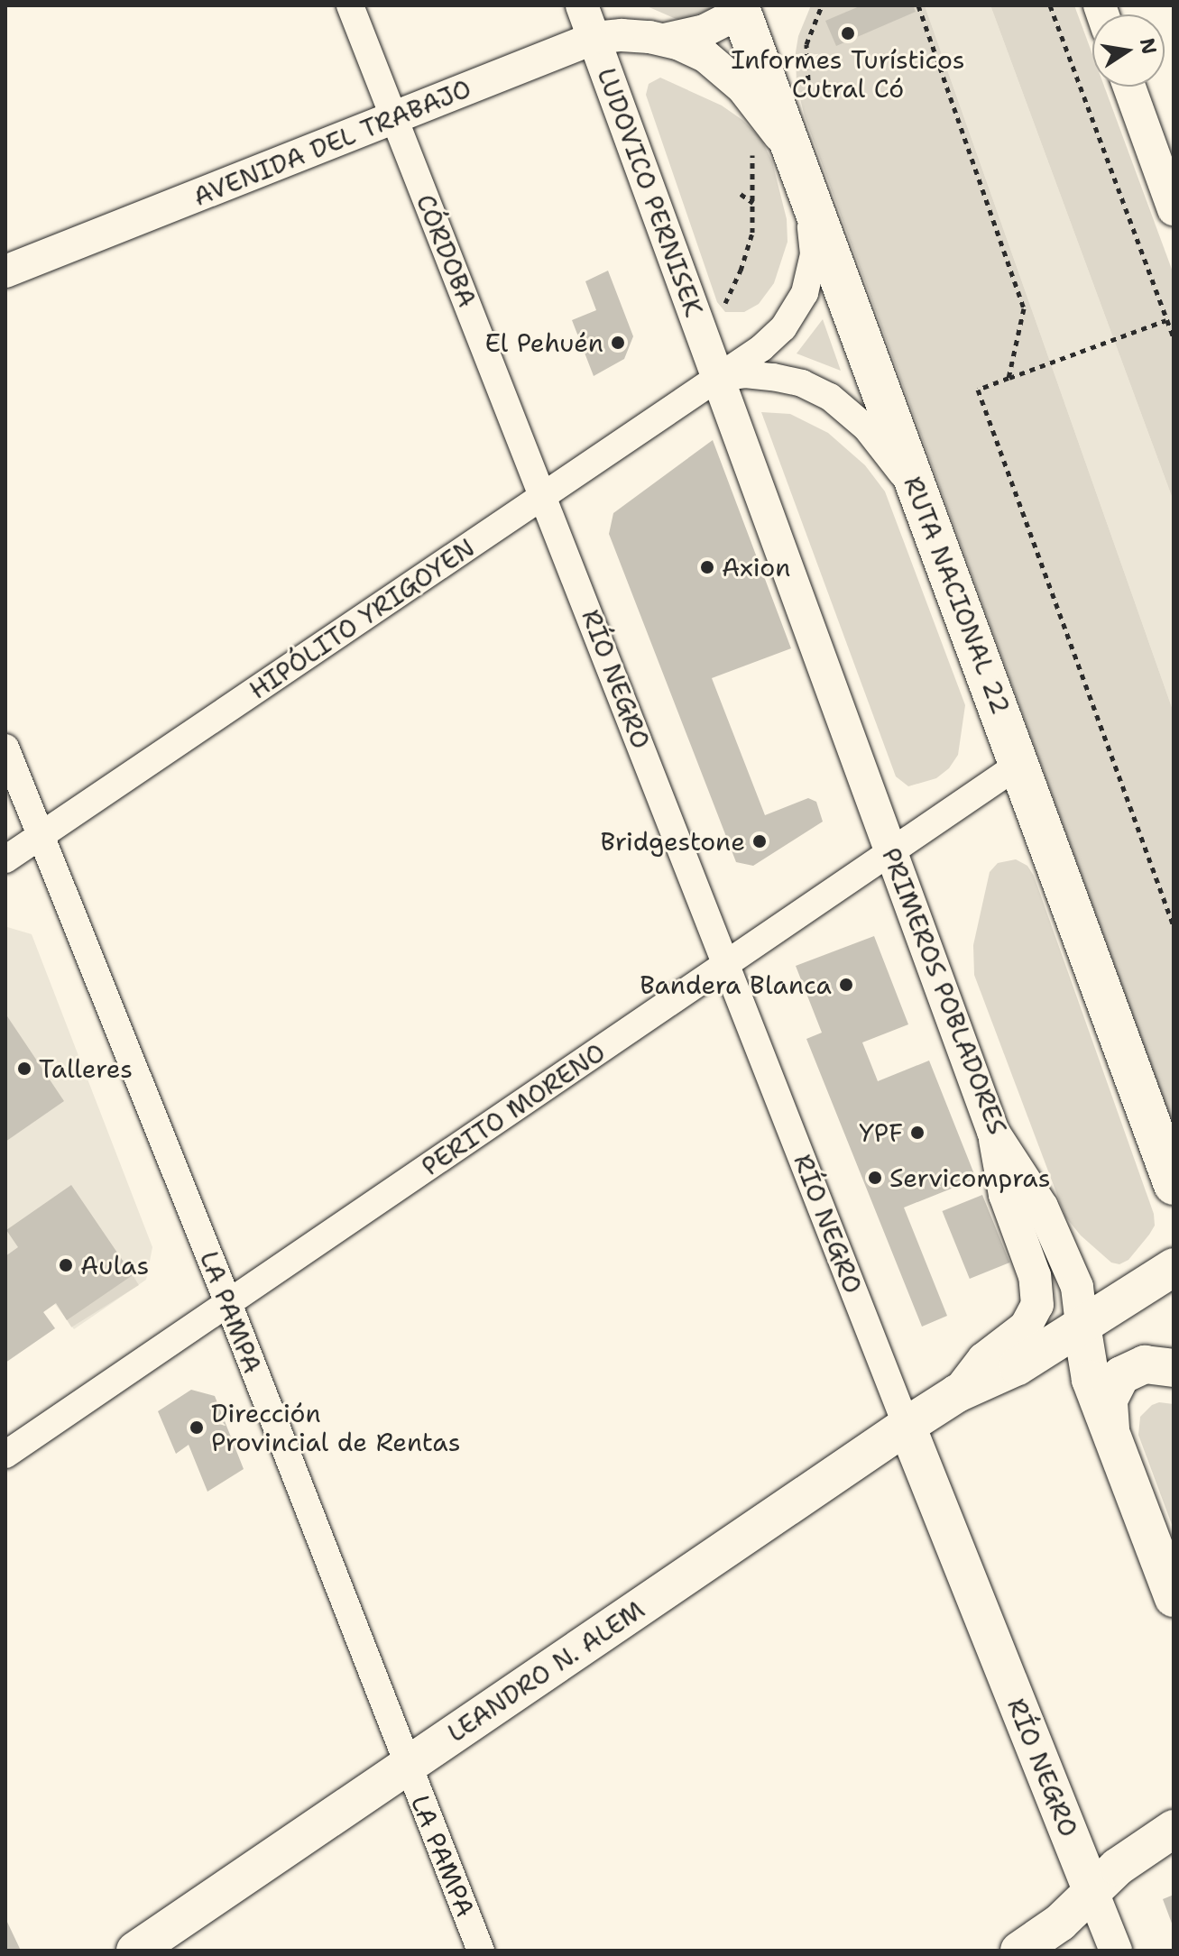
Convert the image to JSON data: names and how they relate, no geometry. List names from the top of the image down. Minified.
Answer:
{"streets":{"highway":["RUTA NACIONAL 22"],"main road":["RÍO NEGRO","PRIMEROS POBLADORES","LEANDRO N. ALEM"],"street":["AVENIDA DEL TRABAJO","LUDOVICO PERNISEK","CÓRDOBA","HIPÓLITO YRIGOYEN","PERITO MORENO","LA PAMPA"]},"crossings":[["AVENIDA DEL TRABAJO","LUDOVICO PERNISEK"],["AVENIDA DEL TRABAJO","CÓRDOBA"],["AVENIDA DEL TRABAJO","RUTA NACIONAL 22"],["AVENIDA DEL TRABAJO","HIPÓLITO YRIGOYEN"],["LUDOVICO PERNISEK","HIPÓLITO YRIGOYEN"],["LUDOVICO PERNISEK","PRIMEROS POBLADORES"],["CÓRDOBA","HIPÓLITO YRIGOYEN"],["CÓRDOBA","RÍO NEGRO"],["RUTA NACIONAL 22","HIPÓLITO YRIGOYEN"],["RUTA NACIONAL 22","PERITO MORENO"],["HIPÓLITO YRIGOYEN","RÍO NEGRO"],["HIPÓLITO YRIGOYEN","PRIMEROS POBLADORES"],["HIPÓLITO YRIGOYEN","LA PAMPA"],["RÍO NEGRO","PERITO MORENO"],["RÍO NEGRO","LEANDRO N. ALEM"],["PRIMEROS POBLADORES","PERITO MORENO"],["PRIMEROS POBLADORES","LEANDRO N. ALEM"],["PERITO MORENO","LA PAMPA"],["LA PAMPA","LEANDRO N. ALEM"]],"places":["Informes Turísticos Cutral Có","El Pehuén","Axion","Bridgestone","Bandera Blanca","Talleres","YPF","Servicompras","Aulas","Dirección Provincial de Rentas"],"north":"right"}
